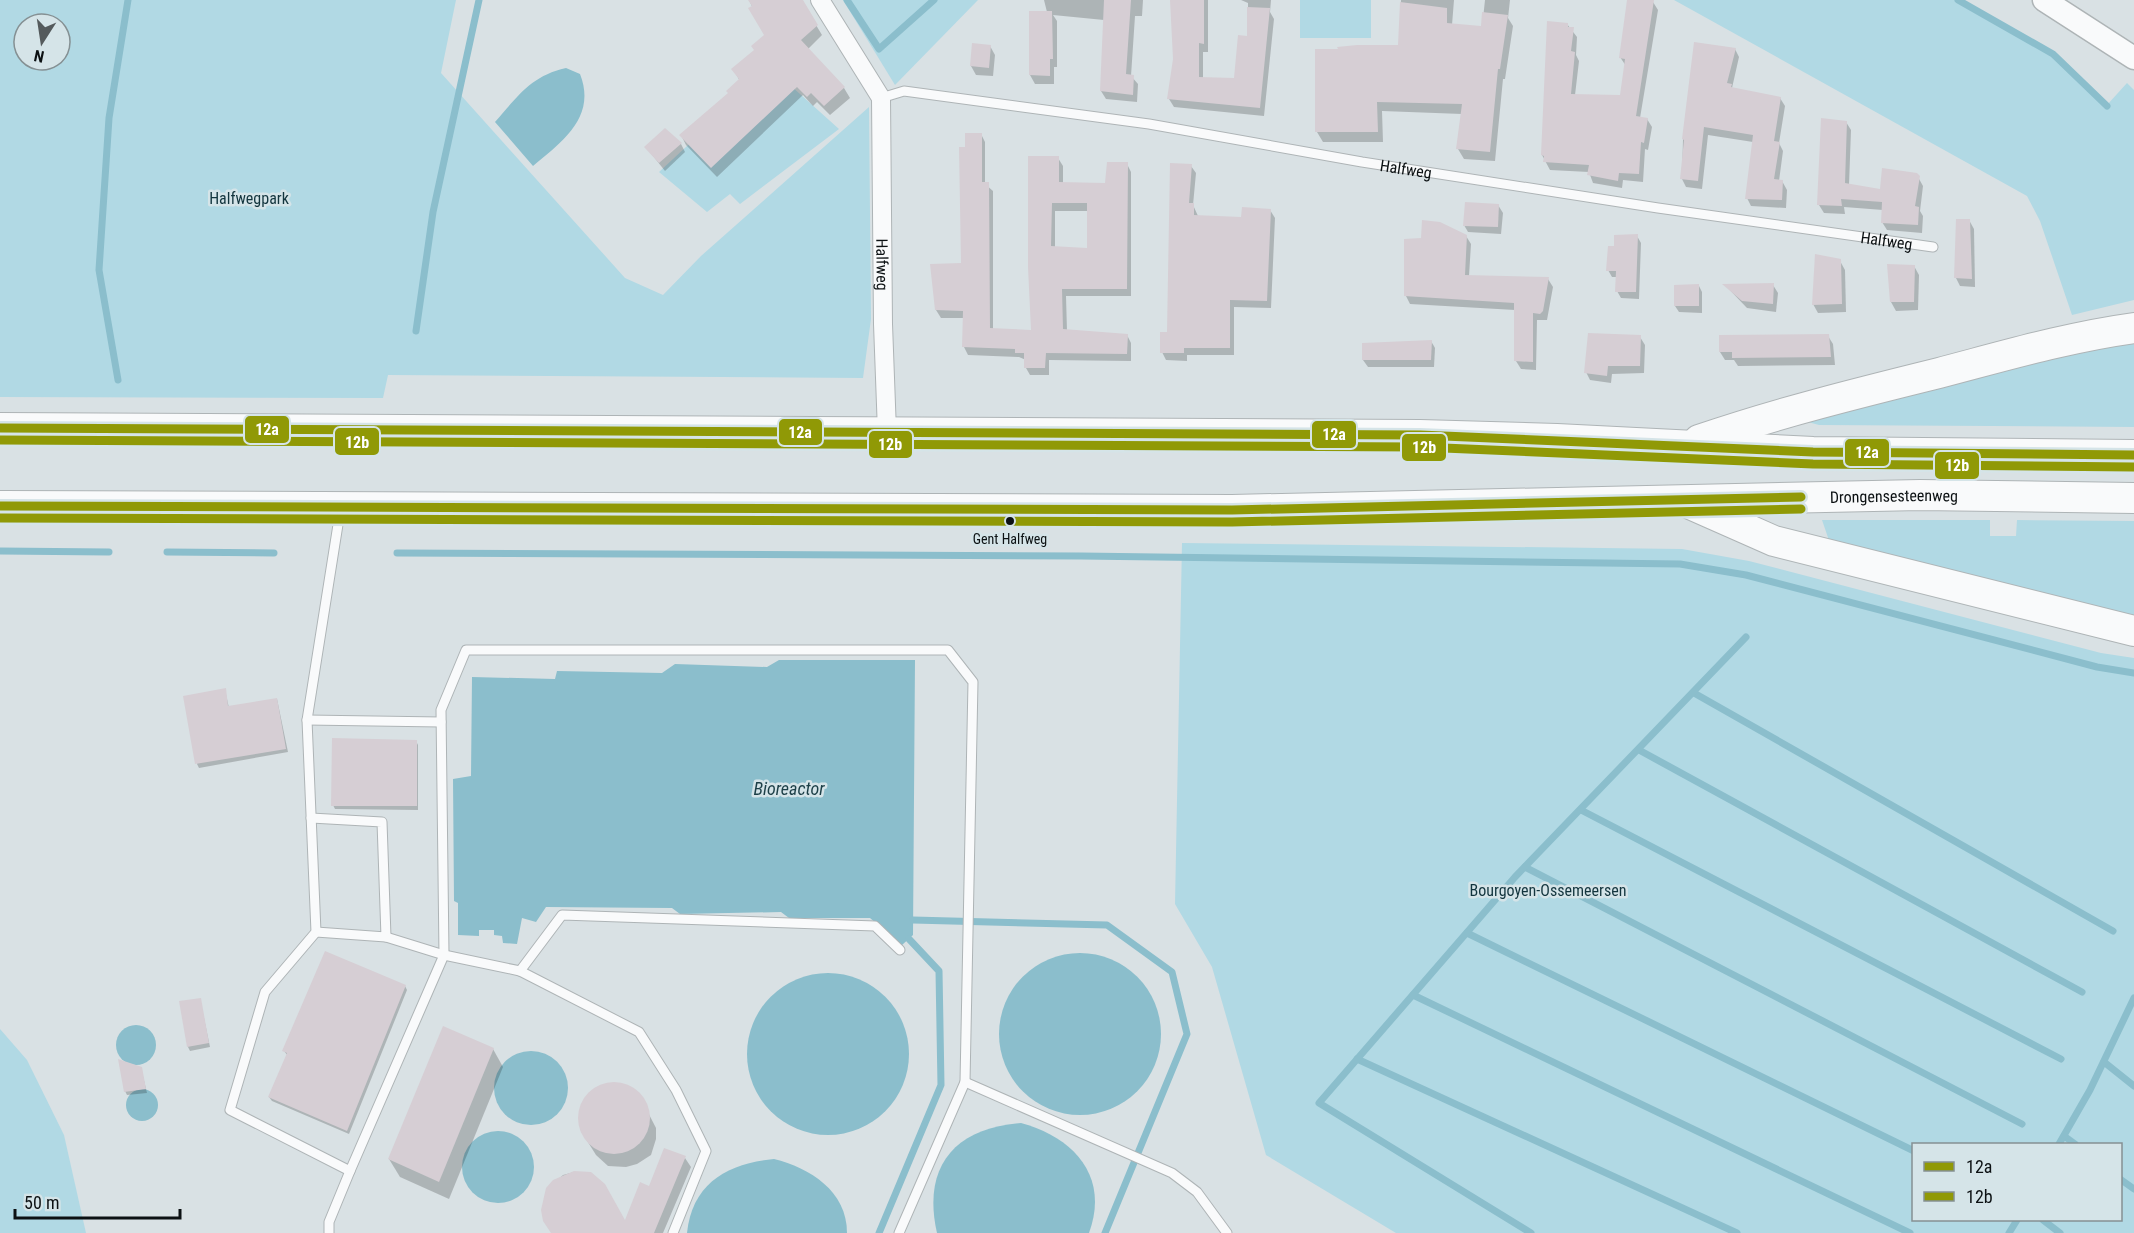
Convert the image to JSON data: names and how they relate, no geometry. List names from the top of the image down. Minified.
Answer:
{"streets":{"highway":["Drongensesteenweg"],"street":["Halfweg"]},"water":["Bioreactor"],"parks":["Halfwegpark","Bourgoyen-Ossemeersen"],"places":["Gent Halfweg"],"lines":["transit line 12a","transit line 12b"],"legend":["12a","12b"],"scale_bar":"50 m","north":"bottom"}
